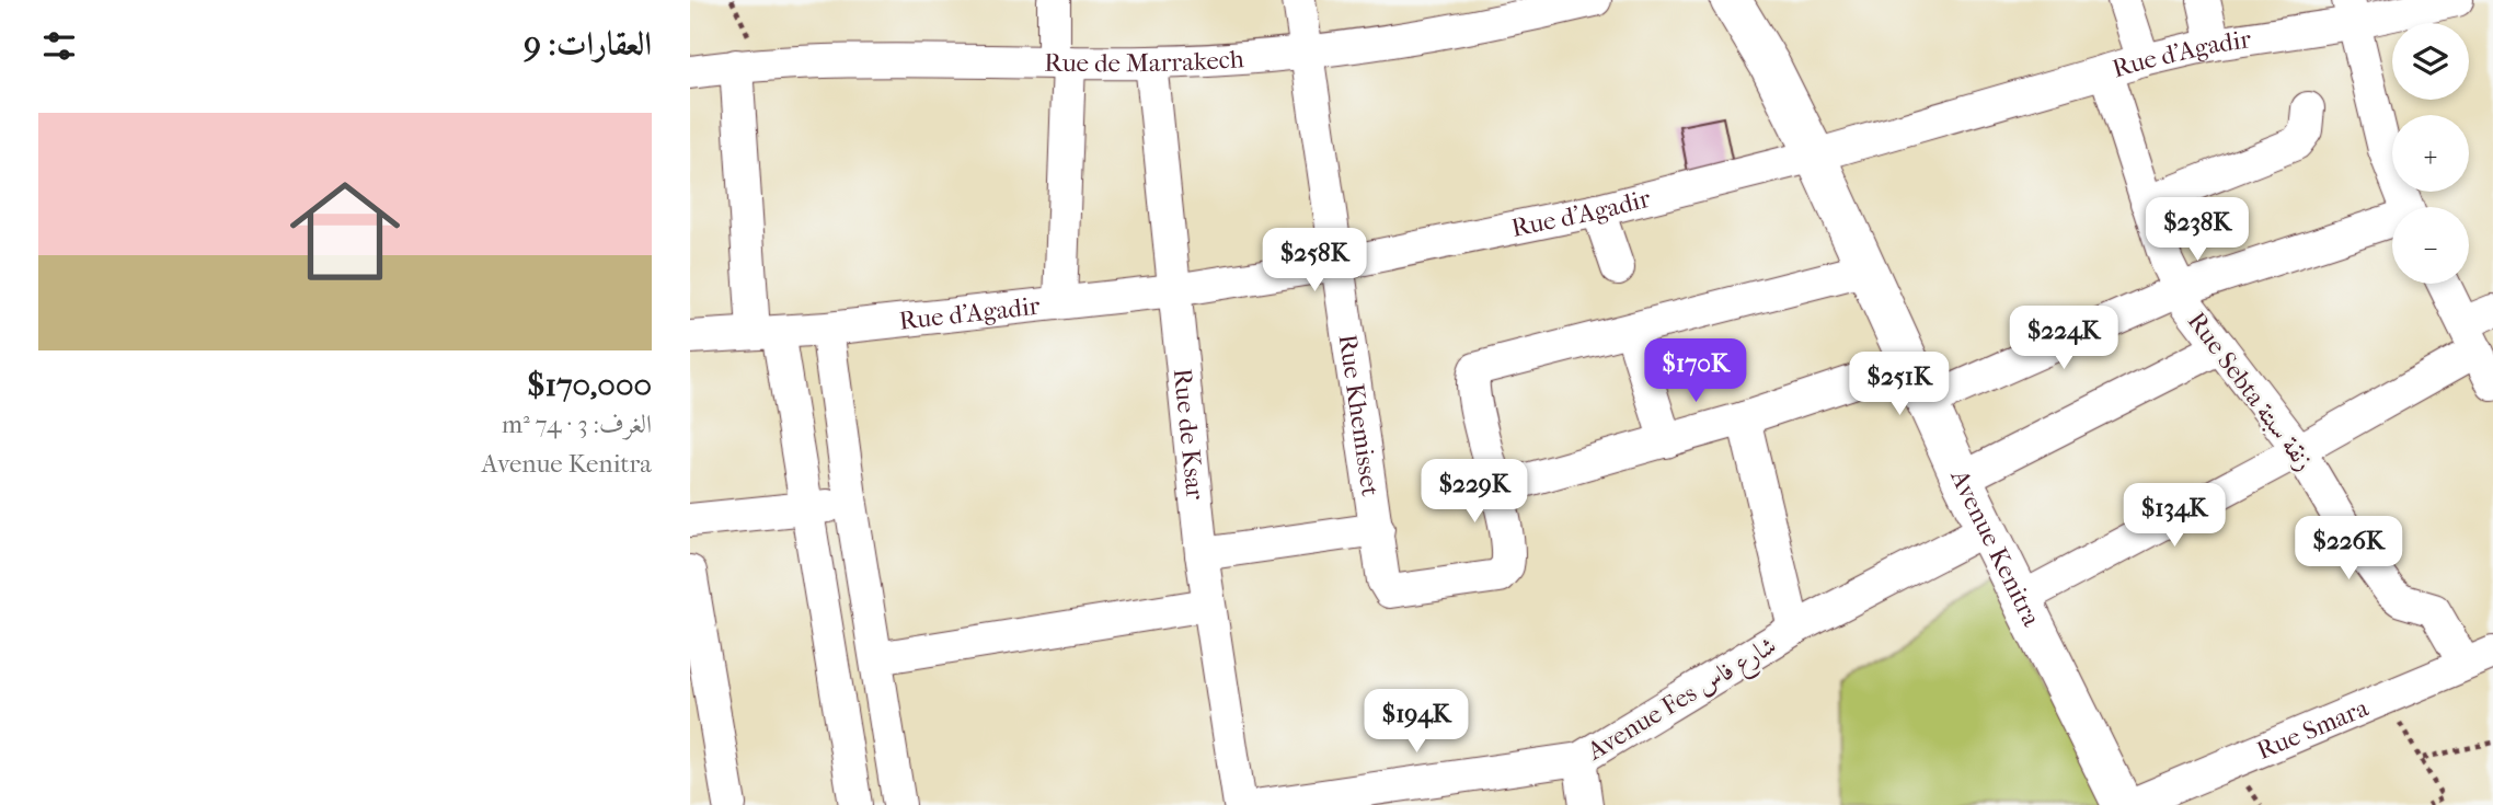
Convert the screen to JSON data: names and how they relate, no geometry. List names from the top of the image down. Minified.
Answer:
{"streets":{"street":["Rue d'Agadir","Rue de Marrakech","Rue Sebta زنقة سبتة","Rue Khemisset","Rue de Ksar","Avenue Kenitra","Avenue Fes شارع فاس","Rue Smara"]},"crossings":[["Rue d'Agadir","Rue Sebta زنقة سبتة"],["Rue d'Agadir","Rue Khemisset"],["Rue d'Agadir","Rue de Ksar"],["Rue d'Agadir","Avenue Kenitra"],["Rue de Marrakech","Rue Khemisset"],["Rue de Marrakech","Rue de Ksar"],["Rue Sebta زنقة سبتة","Rue Smara"],["Avenue Kenitra","Avenue Fes شارع فاس"]],"page":{"heading":"العقارات: 9","map_buttons":["+","−"],"list":[{"name":"$170,000","note":"الغرف: 3 · 74 m² · Avenue Kenitra"}],"price":["$238K","$258K","$224K","$170K","$251K","$229K","$134K","$226K","$194K"]}}
